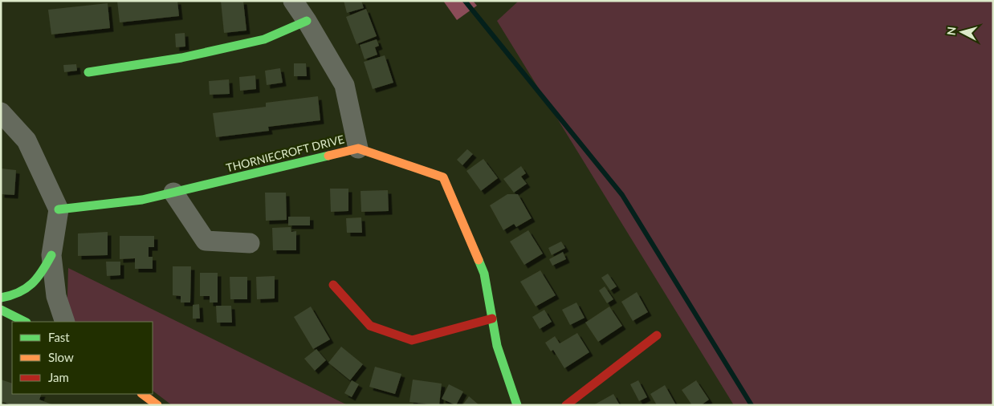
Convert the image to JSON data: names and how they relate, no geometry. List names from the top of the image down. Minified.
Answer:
{"streets":{"street":["THORNIECROFT DRIVE"]},"legend":["Fast","Slow","Jam"],"north":"left"}
